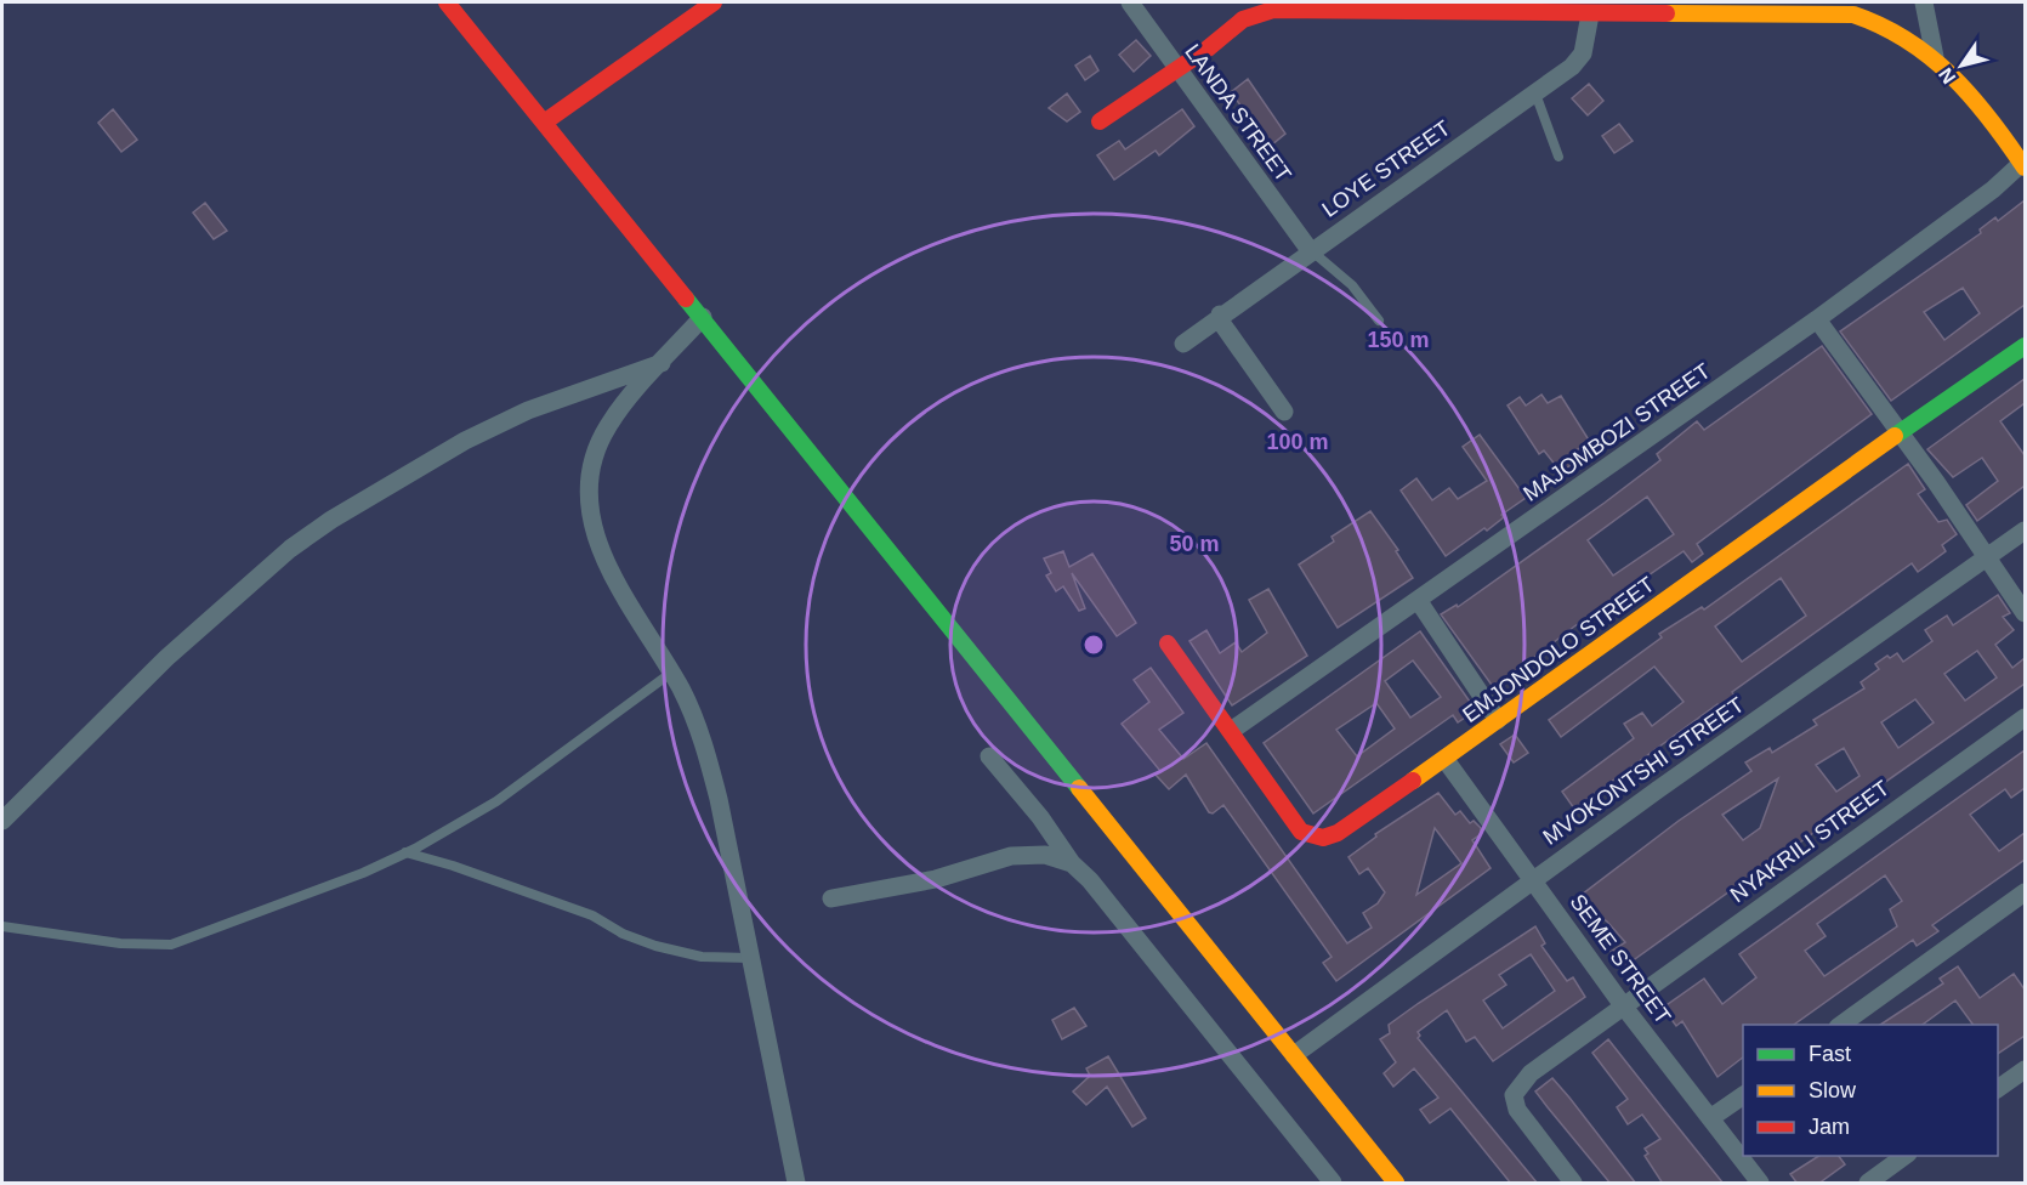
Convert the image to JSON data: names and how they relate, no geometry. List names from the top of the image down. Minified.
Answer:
{"streets":{"street":["LANDA STREET","LOYE STREET","MAJOMBOZI STREET","EMJONDOLO STREET","MVOKONTSHI STREET","NYAKRILI STREET","SEME STREET"]},"crossings":[["LANDA STREET","LOYE STREET"],["MAJOMBOZI STREET","EMJONDOLO STREET"],["EMJONDOLO STREET","SEME STREET"],["MVOKONTSHI STREET","SEME STREET"],["NYAKRILI STREET","SEME STREET"]],"legend":["Fast","Slow","Jam"],"north":"bottom left","rings":["150 m","100 m","50 m"]}
